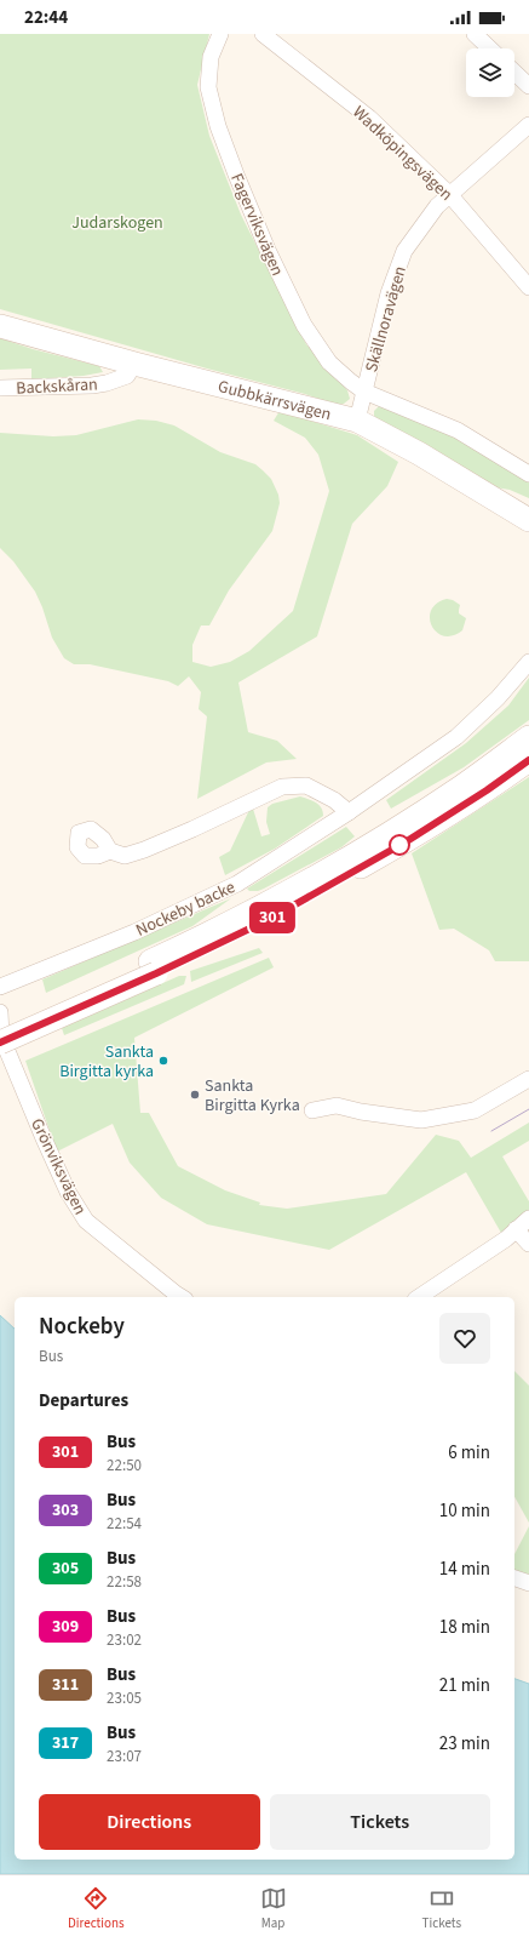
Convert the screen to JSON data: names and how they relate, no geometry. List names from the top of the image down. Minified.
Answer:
{"streets":{"main road":["Gubbkärrsvägen"],"street":["Wadköpingsvägen","Fagerviksvägen","Skällnoravägen","Backskåran","Nockeby backe","Grönviksvägen"]},"crossings":[["Wadköpingsvägen","Skällnoravägen"],["Fagerviksvägen","Skällnoravägen"],["Backskåran","Gubbkärrsvägen"]],"parks":["Judarskogen"],"places":["Sankta Birgitta kyrka","Sankta Birgitta Kyrka"],"lines":["bus line 301"],"page":{"status":"22:44","on_map":"301","heading":[["Nockeby","Bus"],"Departures"],"list":[{"mark":"301","name":"Bus","note":"22:50","value":"6 min"},{"mark":"303","name":"Bus","note":"22:54","value":"10 min"},{"mark":"305","name":"Bus","note":"22:58","value":"14 min"},{"mark":"309","name":"Bus","note":"23:02","value":"18 min"},{"mark":"311","name":"Bus","note":"23:05","value":"21 min"},{"mark":"317","name":"Bus","note":"23:07","value":"23 min"}],"buttons":["Directions","Tickets"],"tabs":["Directions","Map","Tickets"]}}
